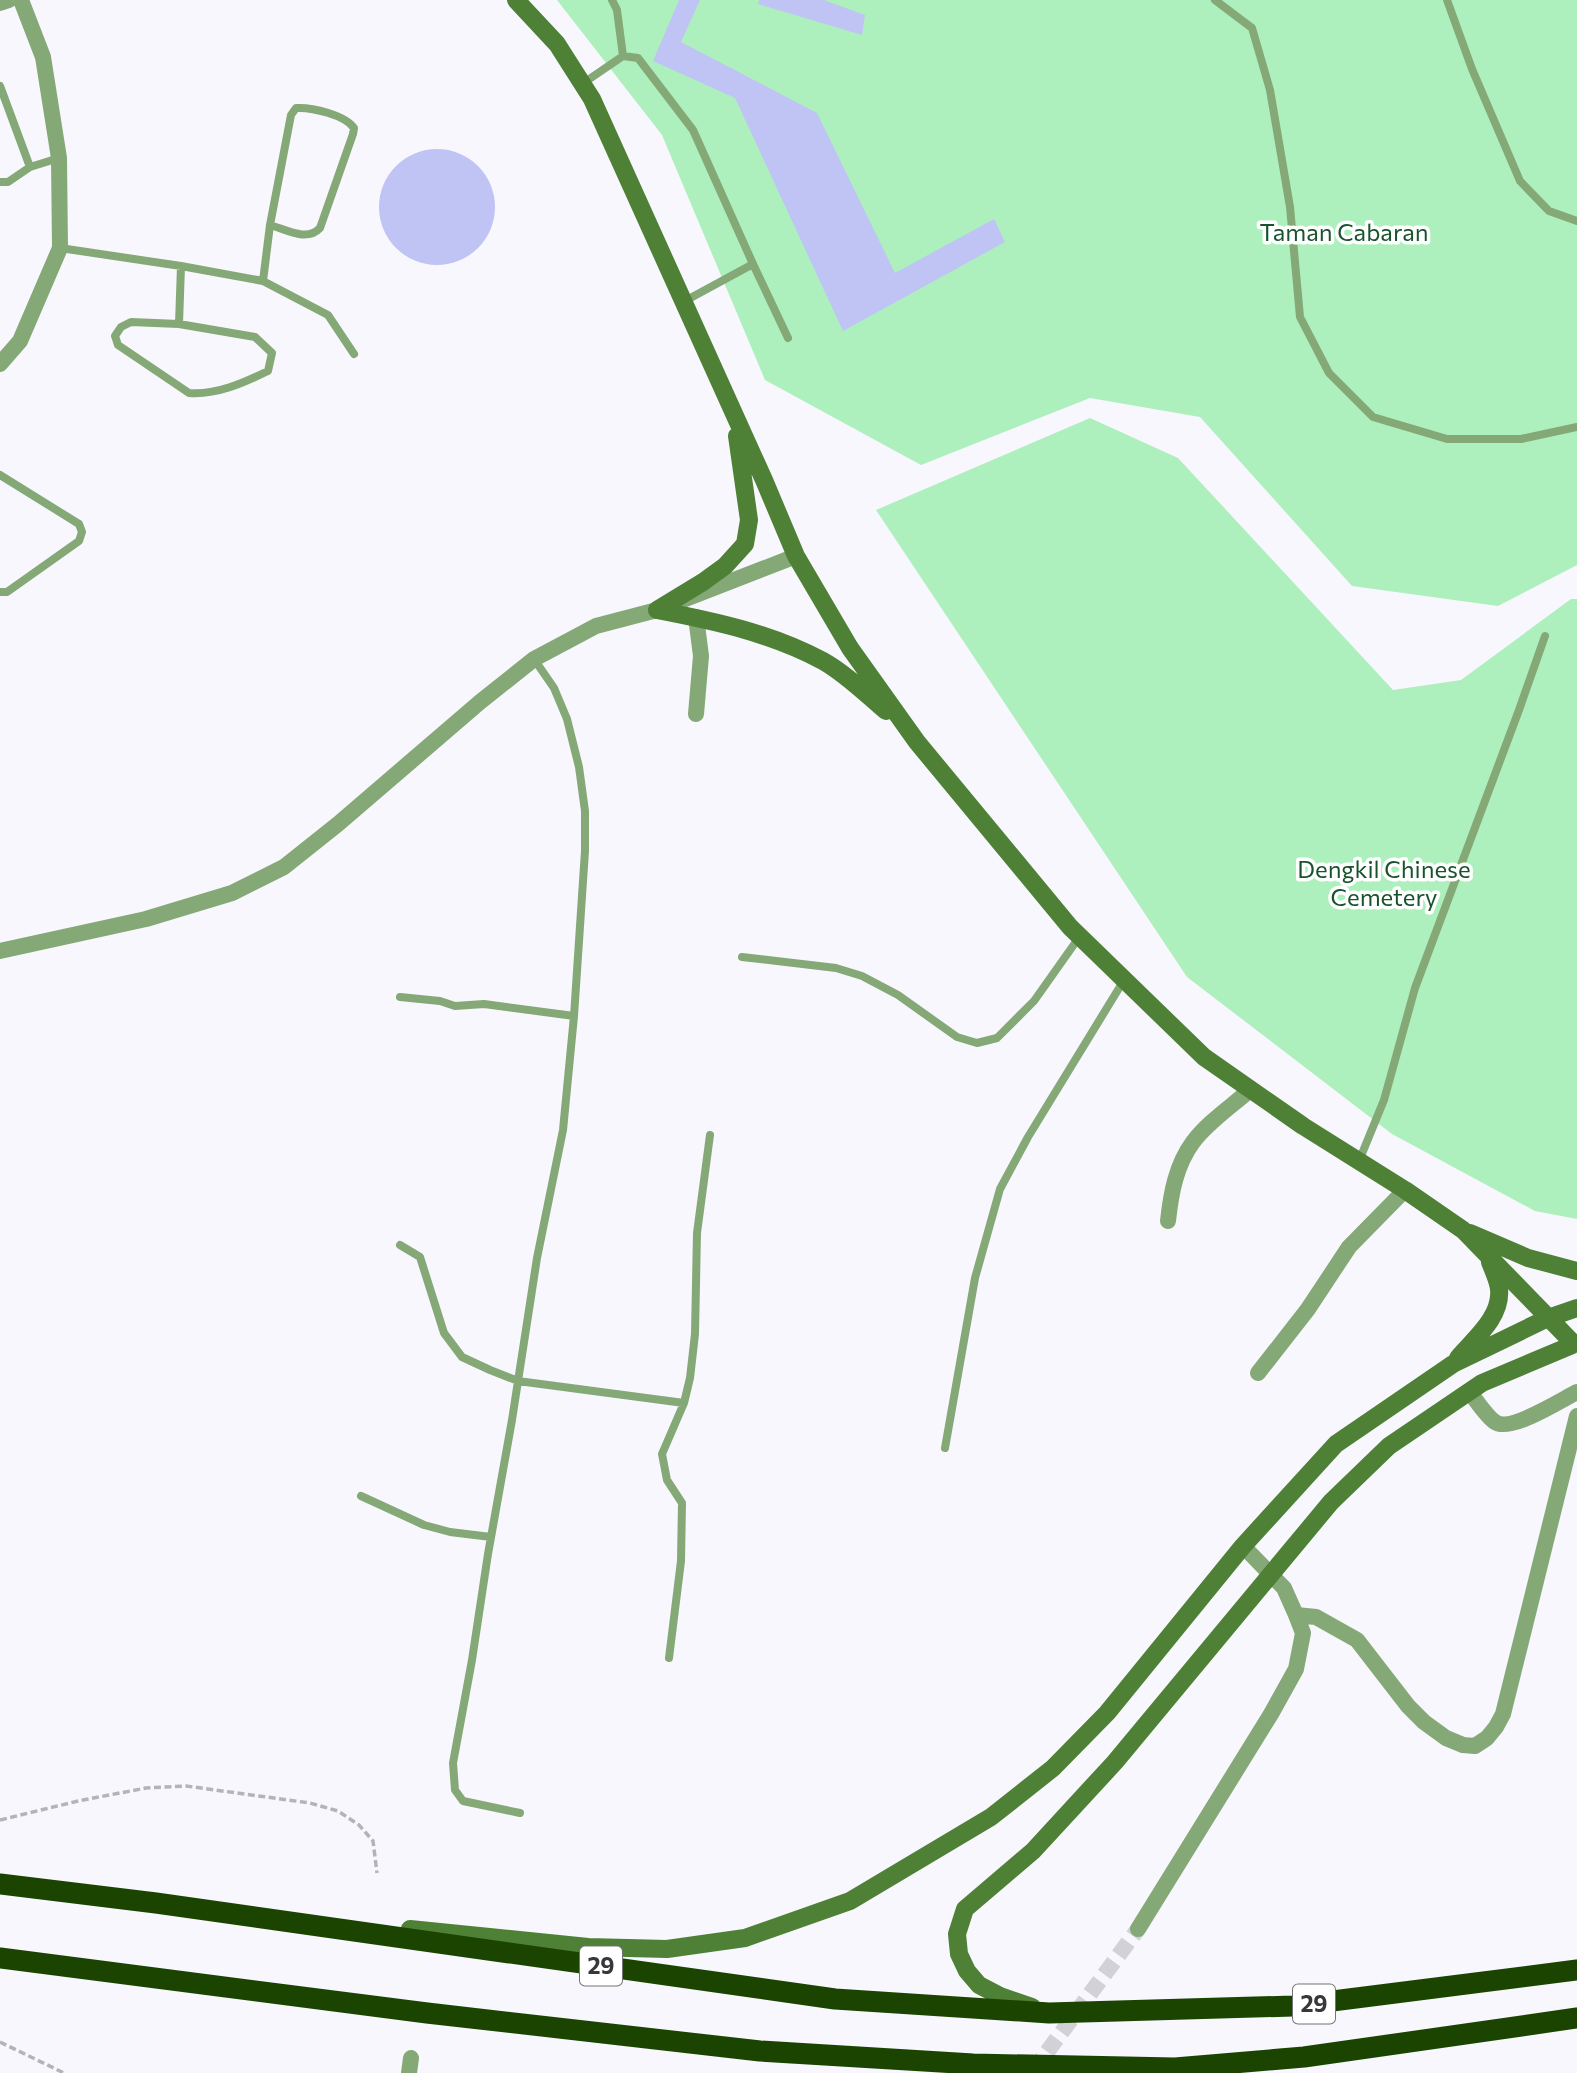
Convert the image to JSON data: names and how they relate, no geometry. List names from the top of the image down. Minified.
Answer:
{"streets":{"highway":["29"]},"parks":["Taman Cabaran","Dengkil Chinese Cemetery"]}
